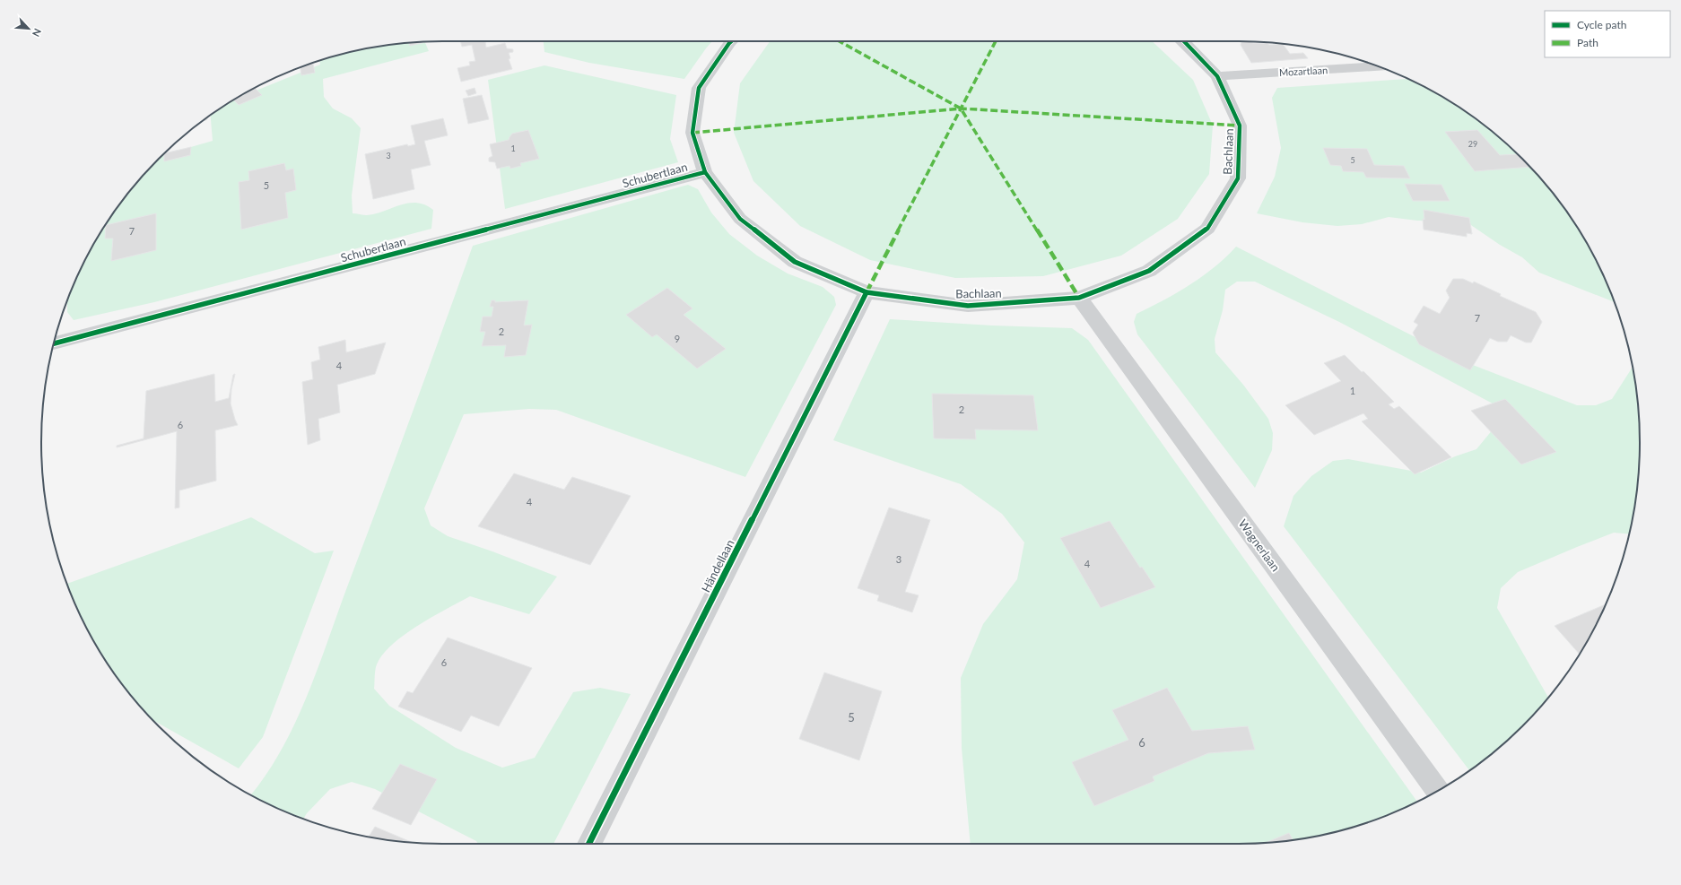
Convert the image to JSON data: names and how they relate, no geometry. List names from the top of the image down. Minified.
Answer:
{"streets":{"street":["Mozartlaan","Bachlaan","Schubertlaan","Wagnerlaan","Händellaan"]},"crossings":[["Mozartlaan","Bachlaan"],["Bachlaan","Schubertlaan"],["Bachlaan","Wagnerlaan"],["Bachlaan","Händellaan"]],"house_numbers":["29","1","3","5","5","7","7","2","9","4","1","2","6","4","3","4","6","5","6"],"legend":["Cycle path","Path"],"north":"bottom right"}
